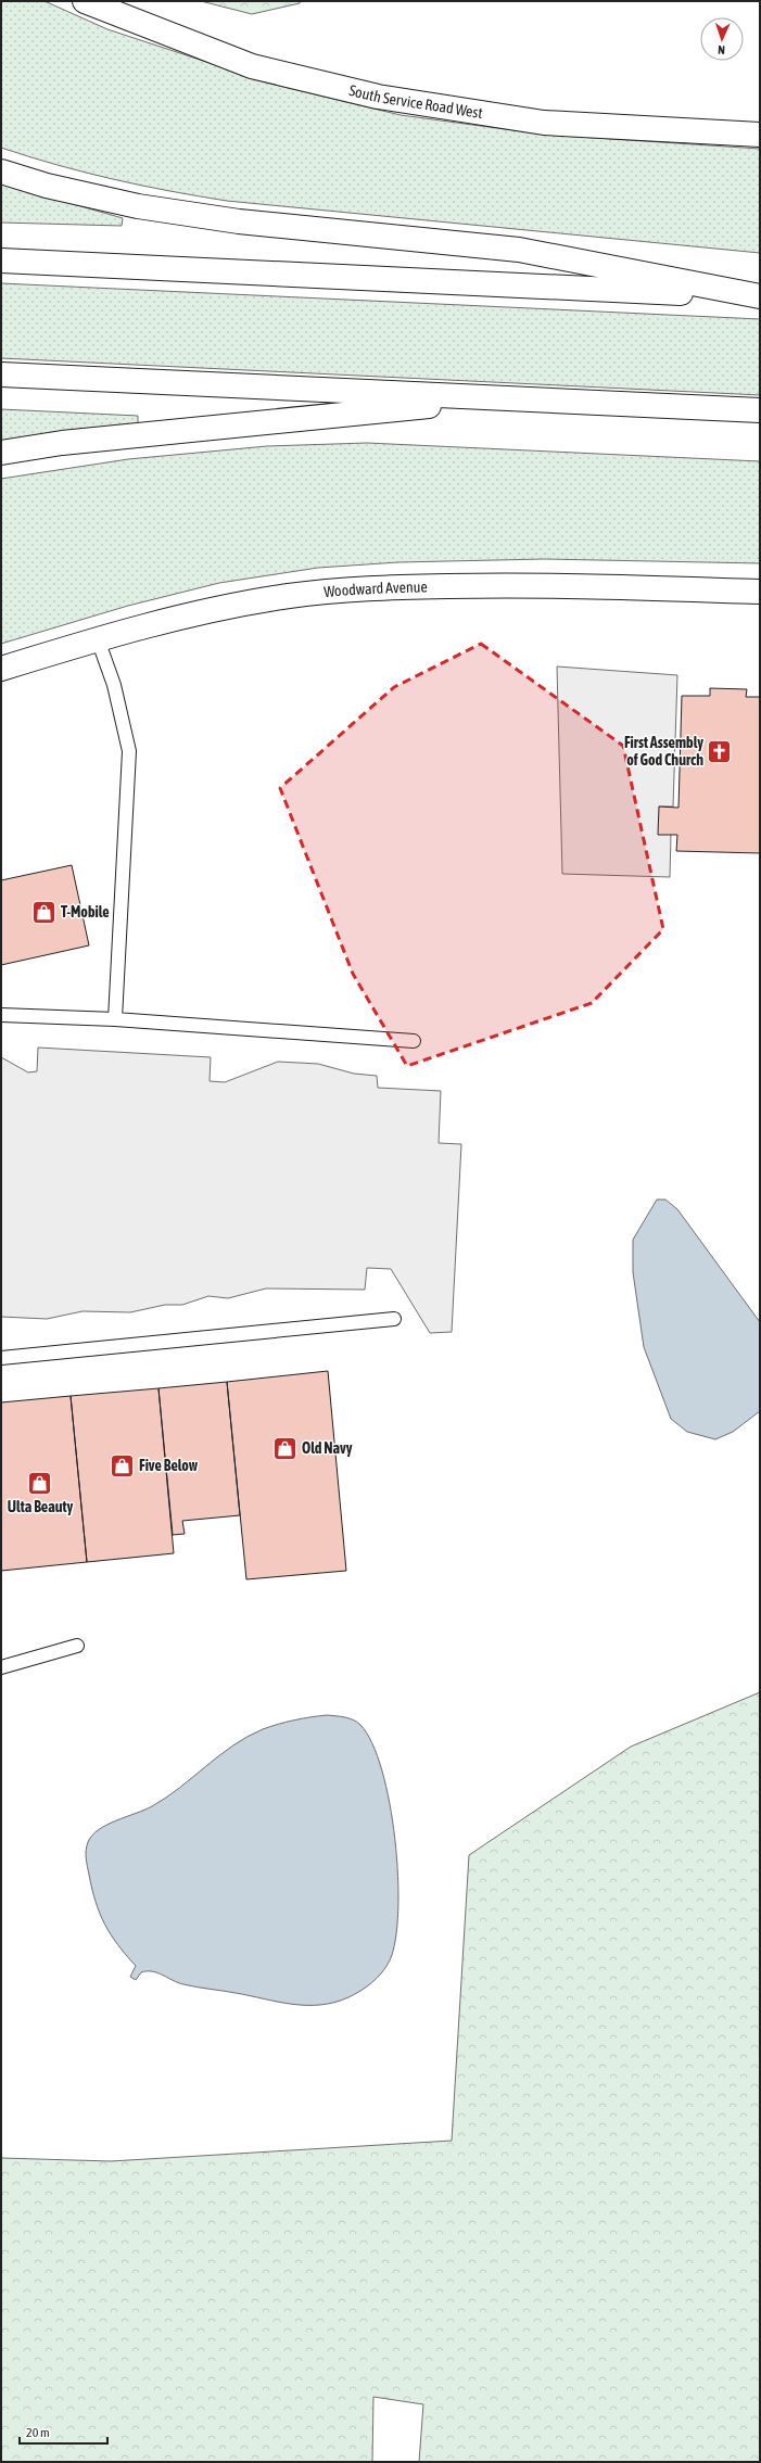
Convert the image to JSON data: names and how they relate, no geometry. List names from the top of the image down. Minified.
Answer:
{"streets":{"main road":["South Service Road West","Woodward Avenue"]},"places":{"church":["First Assembly of God Church"],"shop":["T-Mobile","Old Navy","Five Below","Ulta Beauty"]},"scale_bar":"20 m","north":"bottom"}
